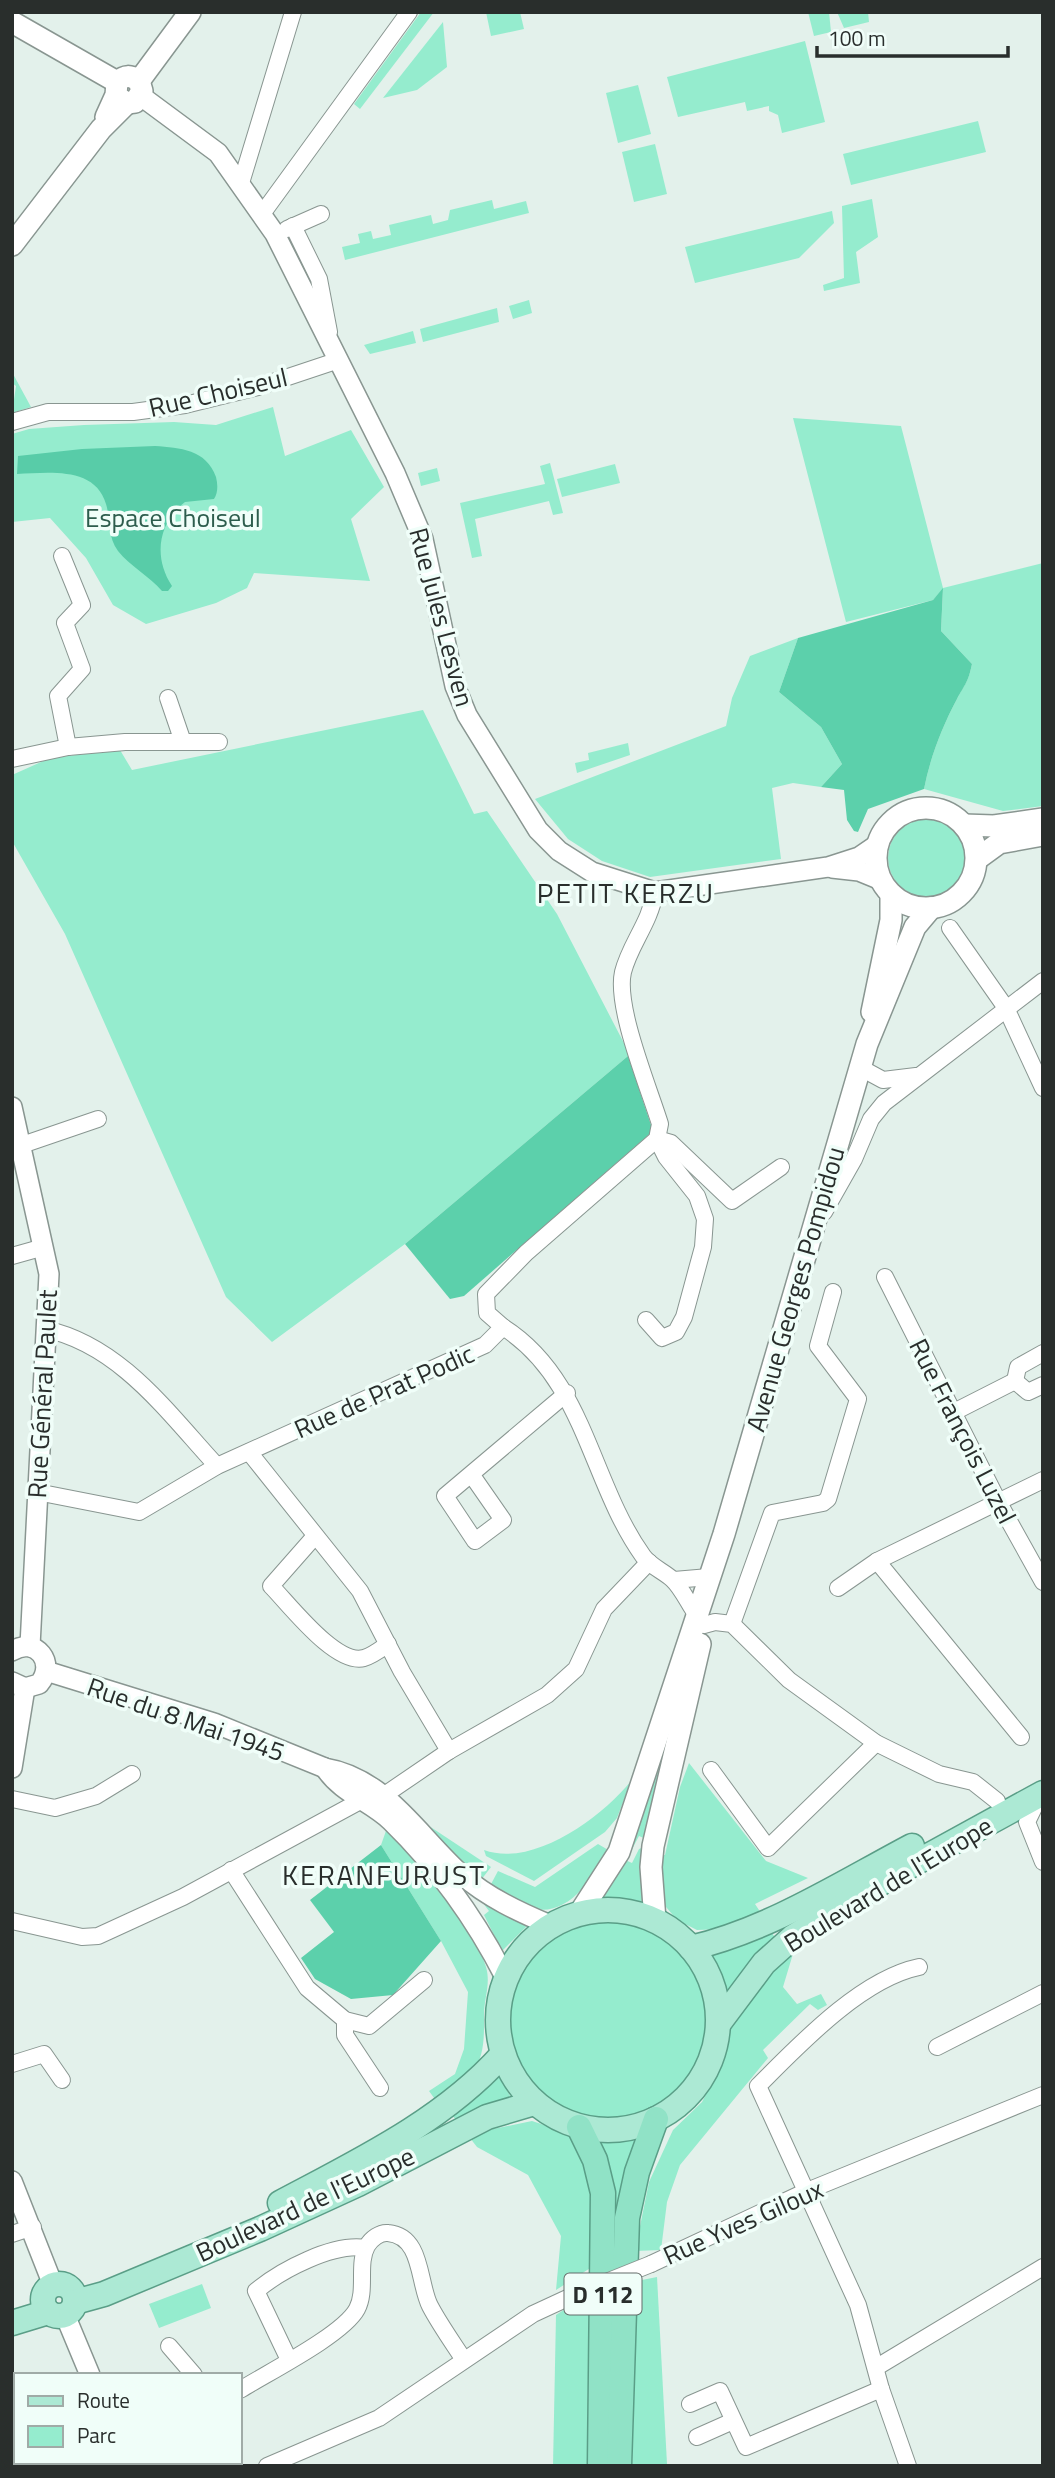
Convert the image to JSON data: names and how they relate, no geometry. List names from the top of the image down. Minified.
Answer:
{"streets":{"highway":["D 112"],"main road":["Rue Jules Lesven","Avenue Georges Pompidou","Boulevard de l'Europe"],"street":["Rue Choiseul","Rue de Prat Podic","Rue Général Paulet","Rue François Luzel","Rue du 8 Mai 1945","Rue Yves Giloux"]},"crossings":[["Rue Choiseul","Rue Jules Lesven"],["Rue Jules Lesven","Avenue Georges Pompidou"],["Avenue Georges Pompidou","Rue du 8 Mai 1945"],["Avenue Georges Pompidou","Boulevard de l'Europe"],["Avenue Georges Pompidou","D 112"],["Rue de Prat Podic","Rue Général Paulet"],["Rue du 8 Mai 1945","Boulevard de l'Europe"],["Rue du 8 Mai 1945","D 112"],["Boulevard de l'Europe","D 112"]],"districts":["PETIT KERZU","KERANFURUST"],"parks":["Espace Choiseul"],"legend":["Route","Parc"],"scale_bar":"100 m"}
